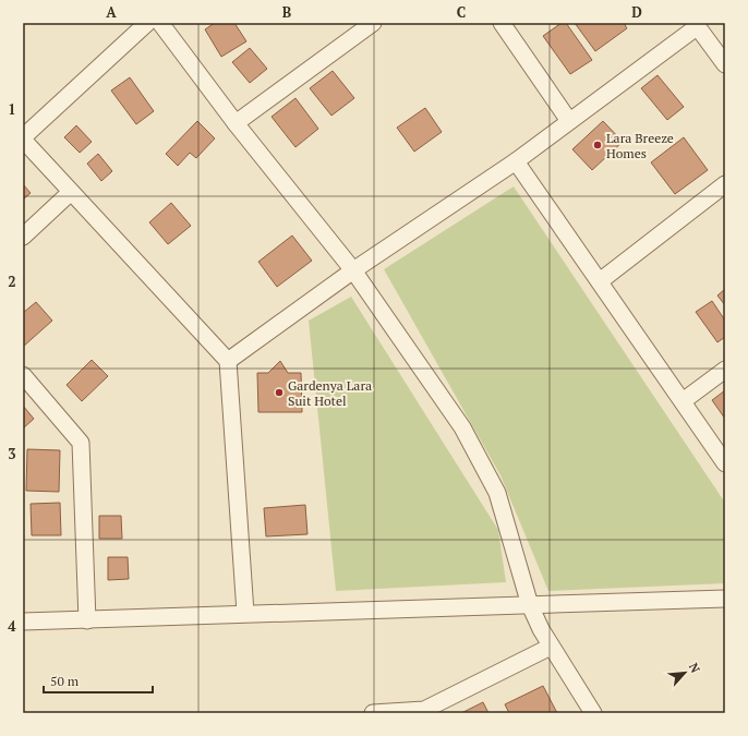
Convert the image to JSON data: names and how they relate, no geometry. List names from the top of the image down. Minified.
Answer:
{"places":["Lara Breeze Homes","Gardenya Lara Suit Hotel"],"scale_bar":"50 m","north":"top right","grid":{"columns":["A","B","C","D"],"rows":["1","2","3","4"]}}
